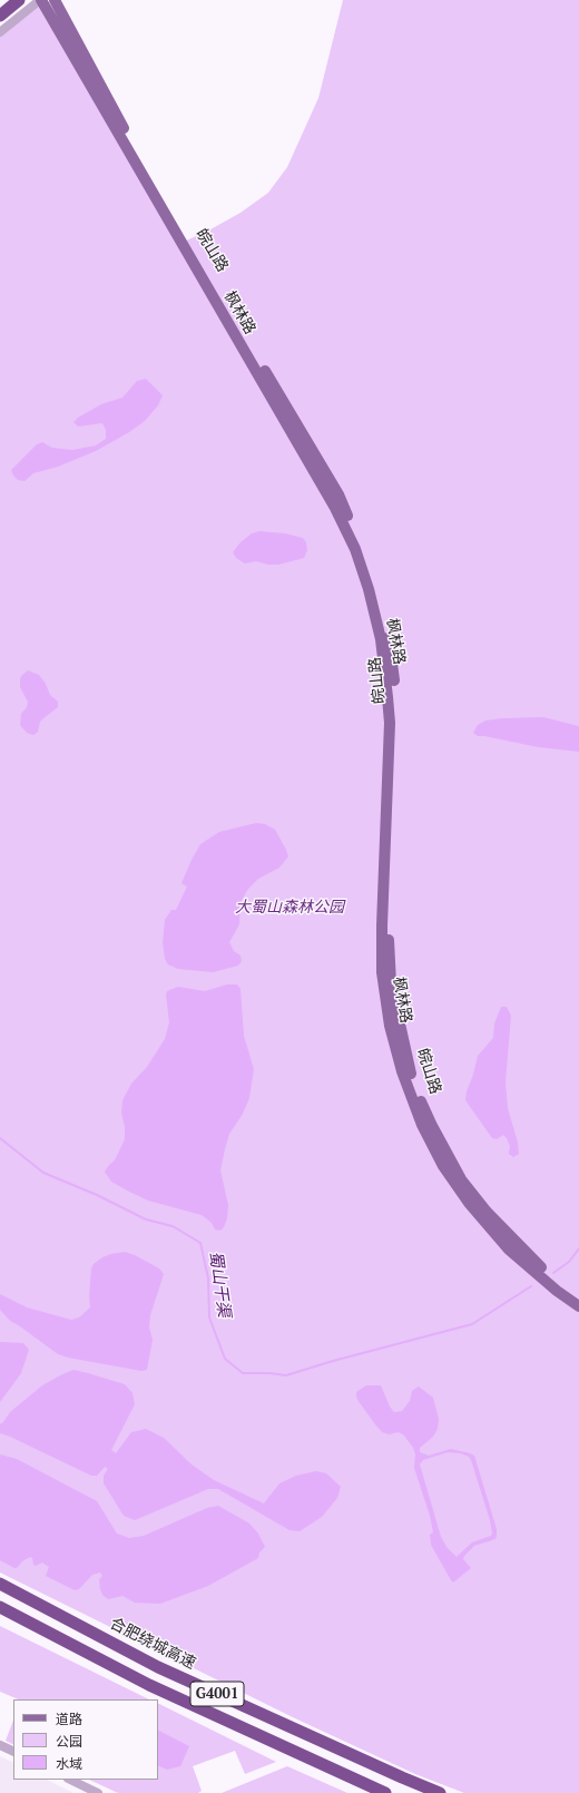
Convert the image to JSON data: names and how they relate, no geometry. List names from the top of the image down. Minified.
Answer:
{"streets":{"highway":["合肥绕城高速","G4001"],"main road":["皖山路","枫林路"]},"water":["蜀山干渠"],"parks":["大蜀山森林公园"],"legend":["道路","公园","水域"]}
